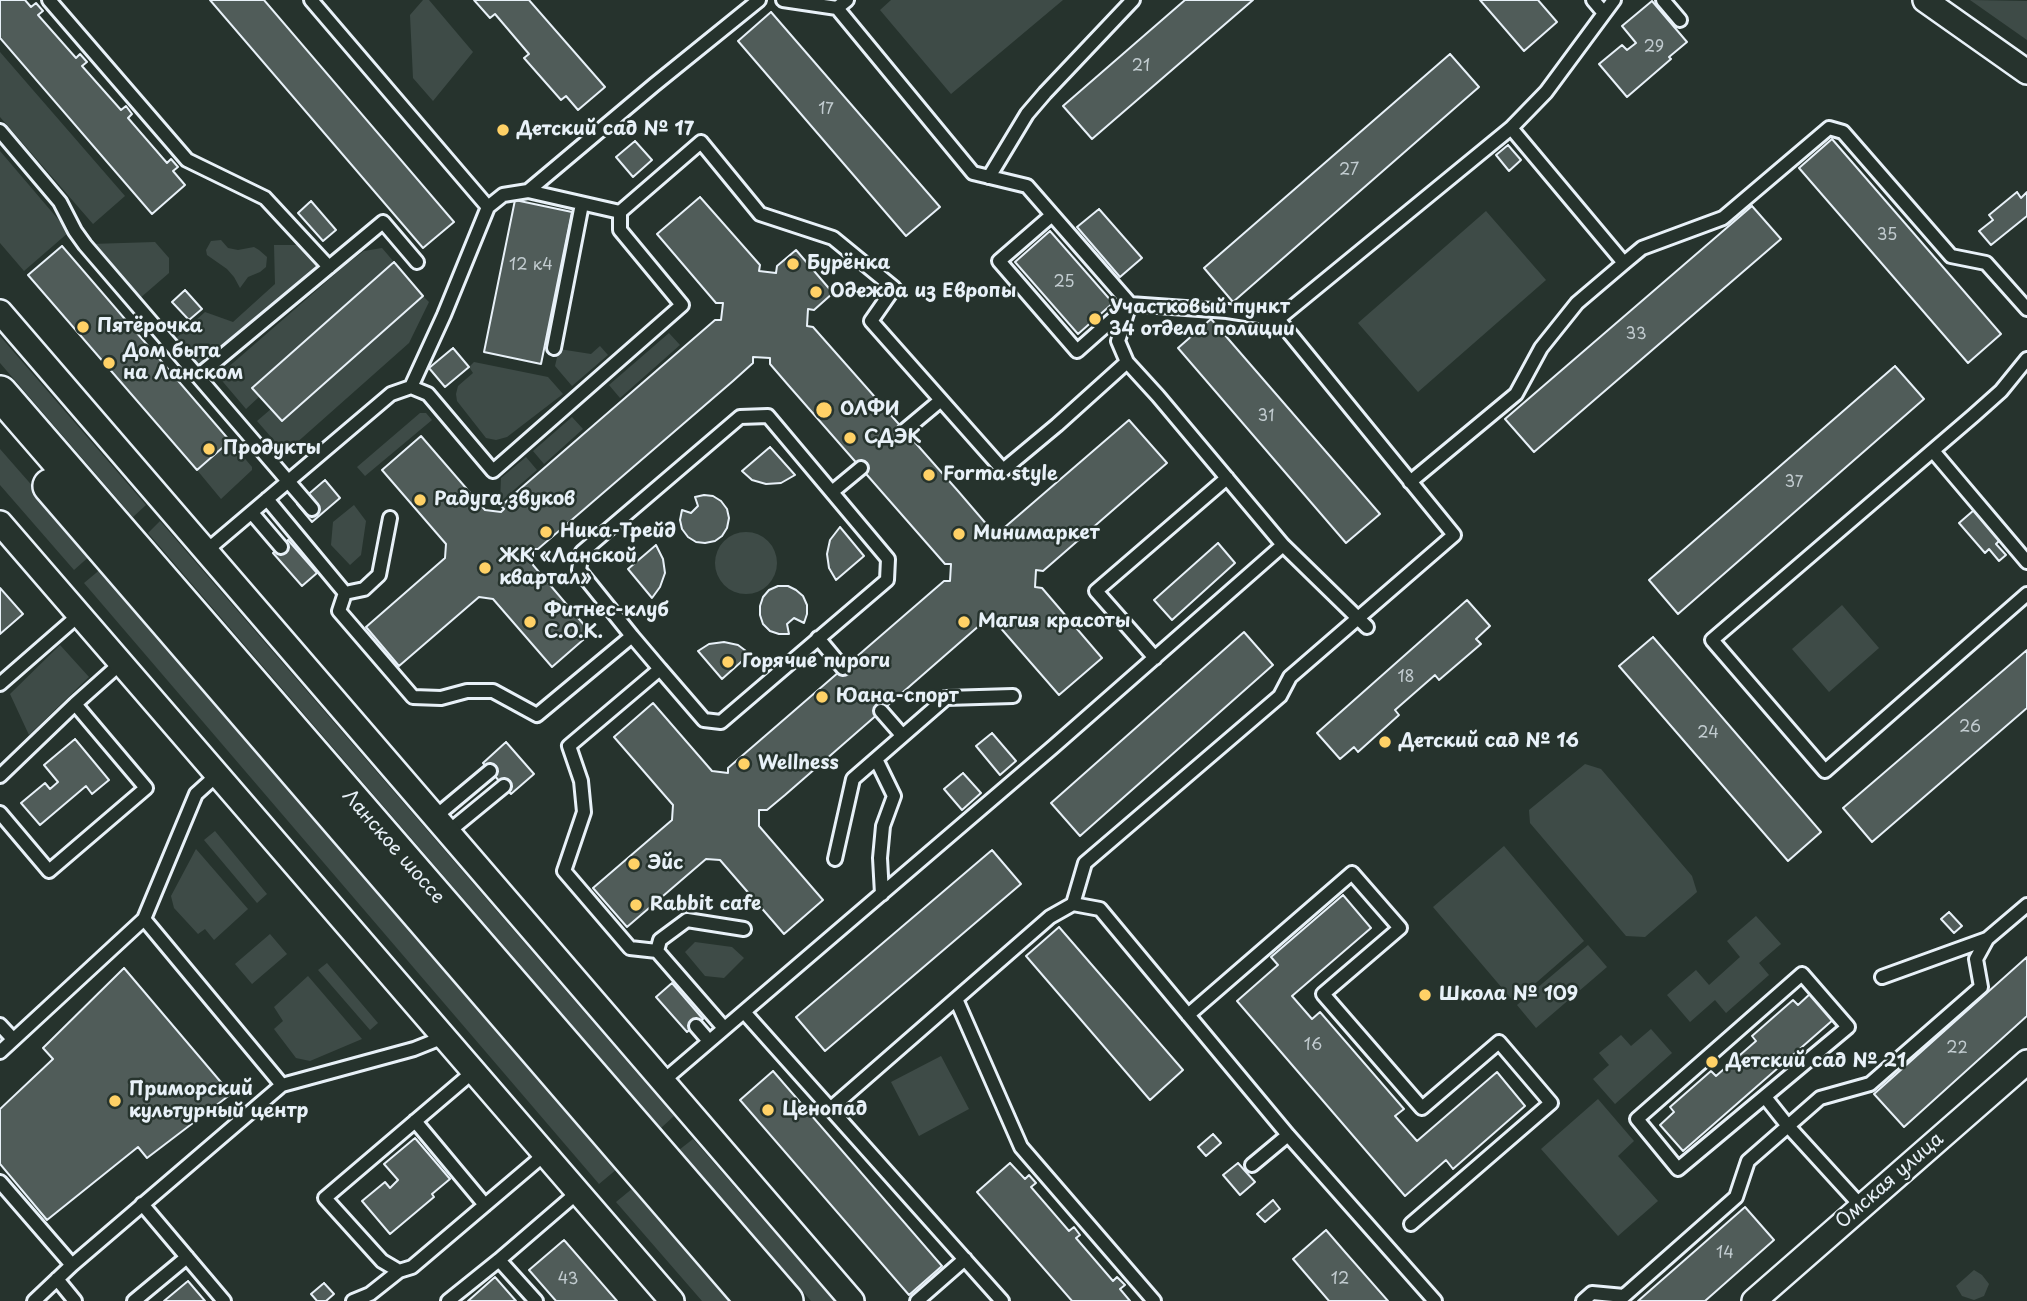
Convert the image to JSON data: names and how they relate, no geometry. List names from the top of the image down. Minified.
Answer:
{"streets":{"main road":["Ланское шоссе"],"street":["Омская улица"]},"places":["Детский сад № 17","Бурёнка","Одежда из Европы","Участковый пункт 34 отдела полиции","Пятёрочка","Дом быта на Ланском","ОЛФИ","СДЭК","Продукты","Forma style","Радуга звуков","Ника-Трейд","Минимаркет","ЖК «Ланской квартал»","Фитнес-клуб С.О.К.","Магия красоты","Горячие пироги","Юана-спорт","Детский сад № 16","Wellness","Эйс","Rabbit cafe","Школа № 109","Детский сад № 21","Приморский культурный центр","Ценопад"],"house_numbers":["29","21","17","27","35","12 к4","25","33","31","37","18","26","24","16","22","14","43","12"]}
